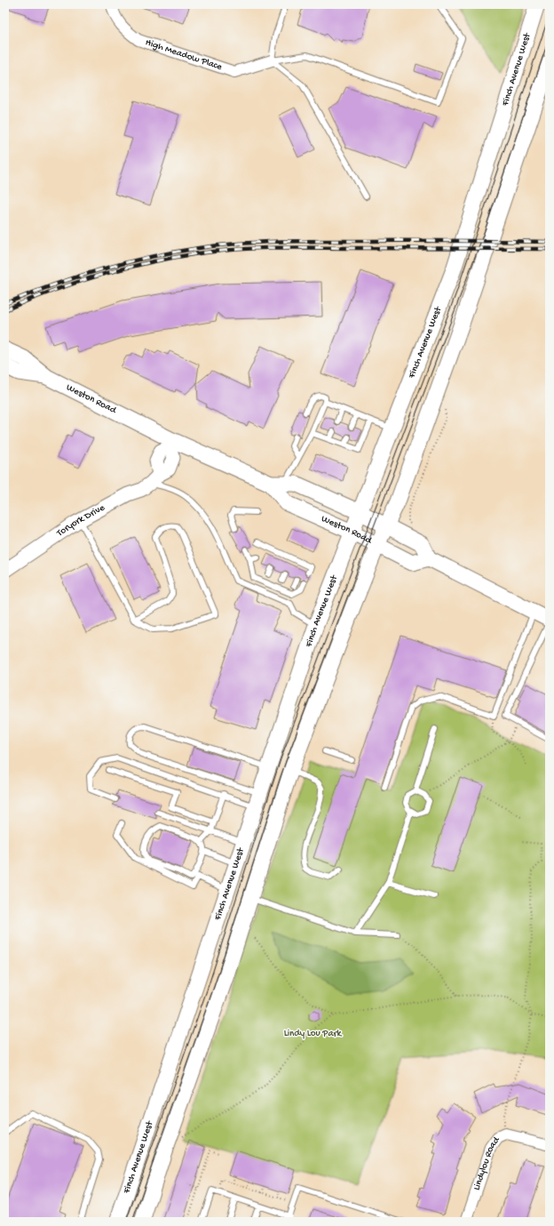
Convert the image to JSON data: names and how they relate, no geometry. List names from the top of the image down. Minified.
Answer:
{"streets":{"main road":["Finch Avenue West","Weston Road"],"street":["High Meadow Place","Toryork Drive","Lindylou Road"]},"crossings":[["Finch Avenue West","Weston Road"]],"parks":["Lindy Lou Park"]}
